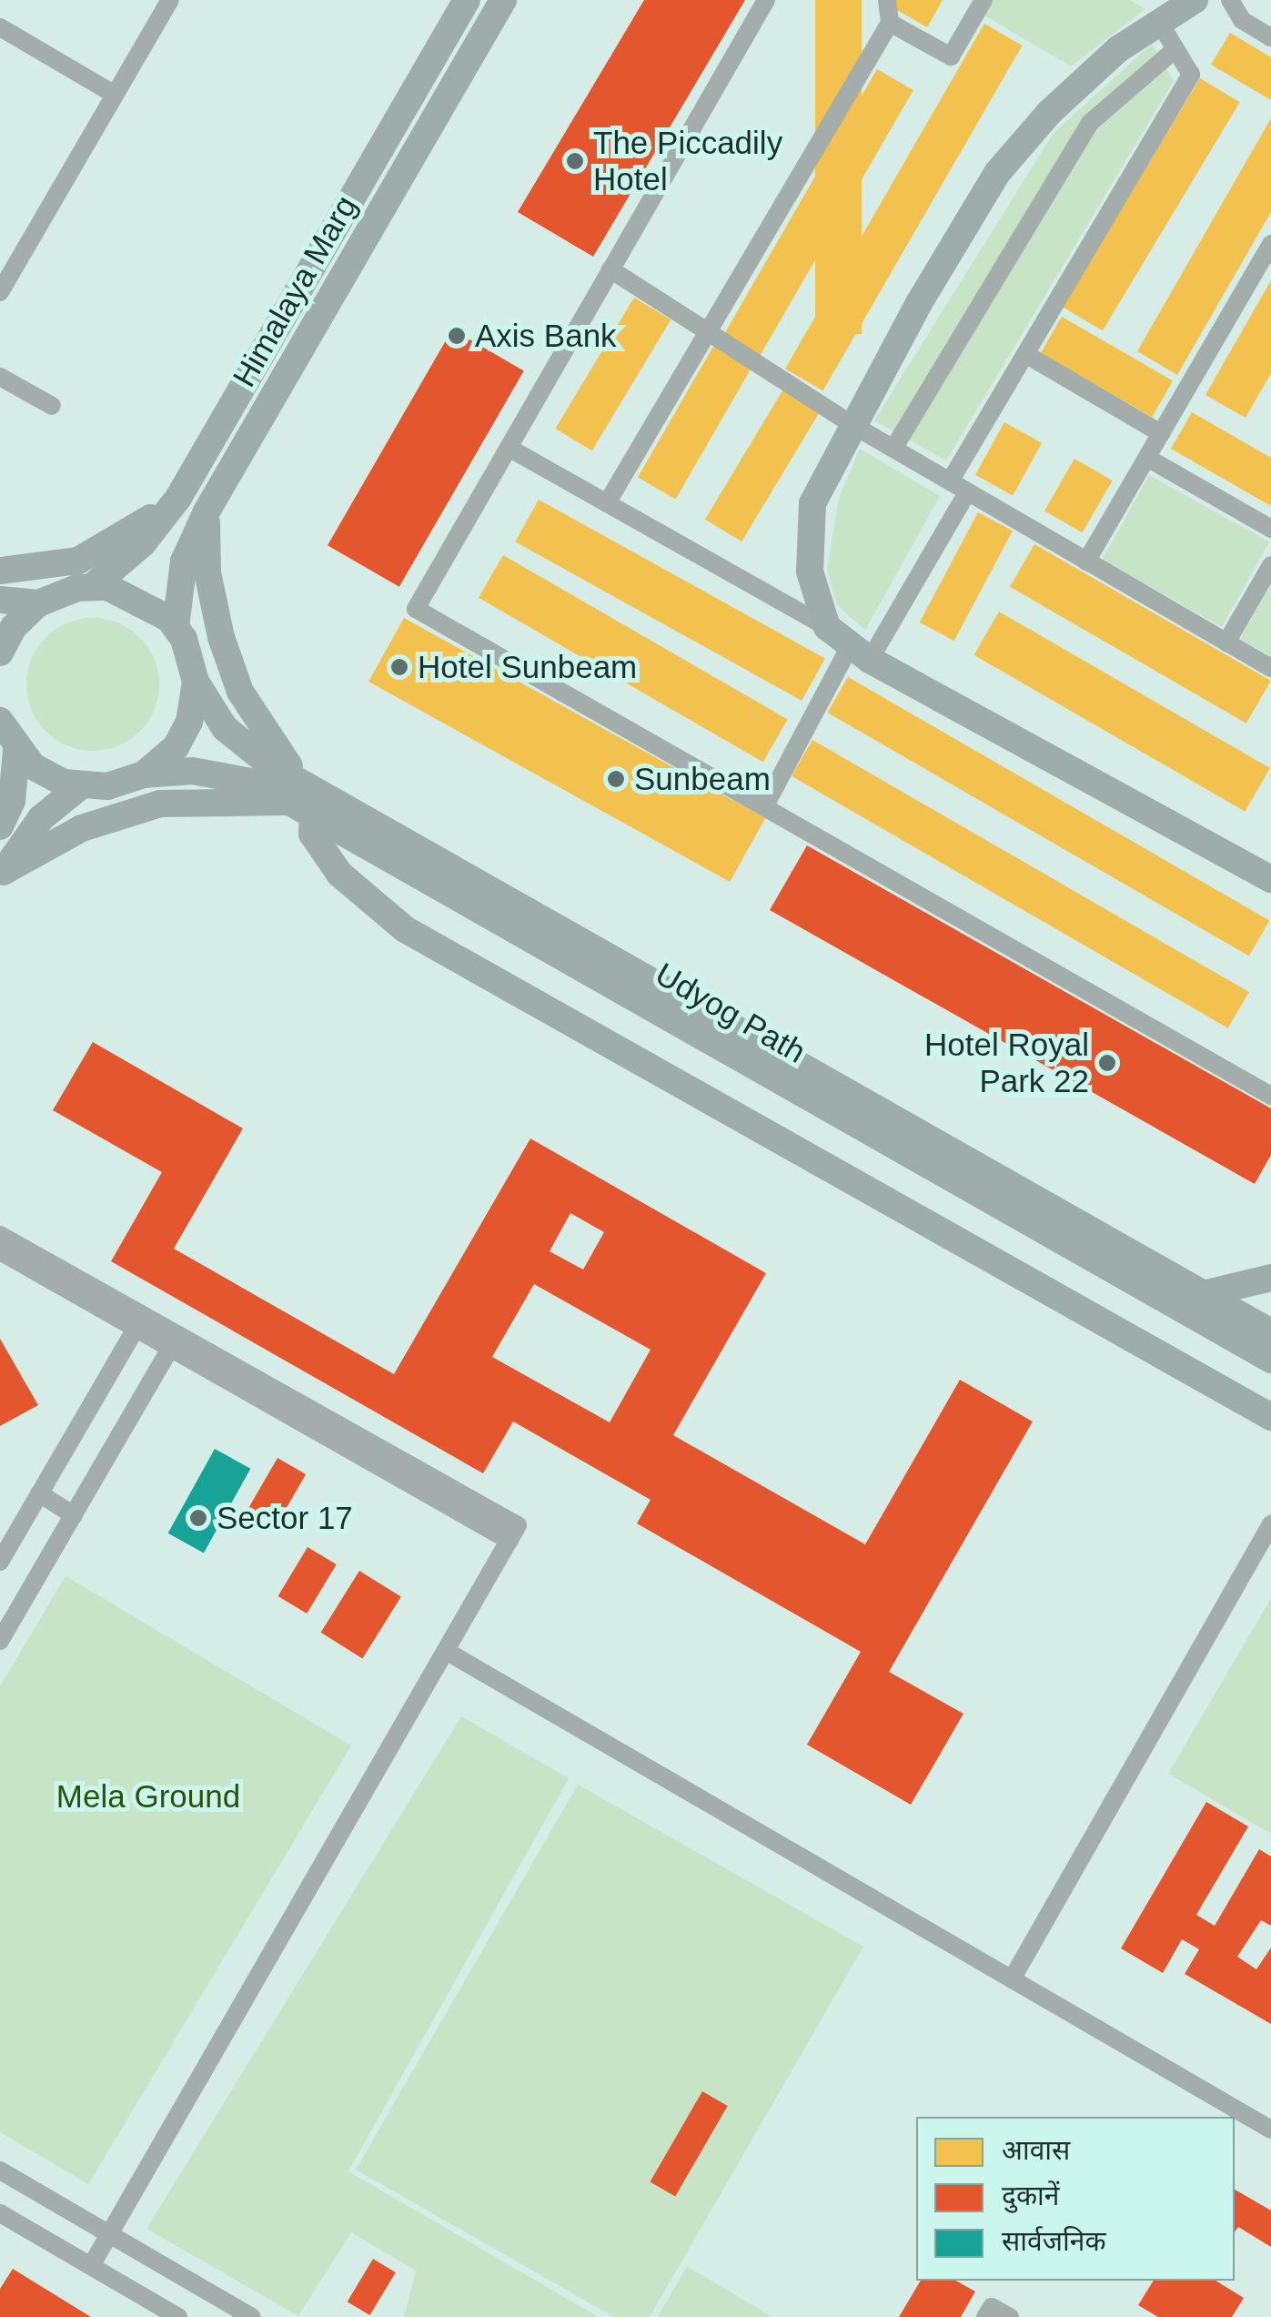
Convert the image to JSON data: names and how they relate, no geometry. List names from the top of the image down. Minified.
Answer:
{"streets":{"main road":["Himalaya Marg","Udyog Path"]},"crossings":[["Himalaya Marg","Udyog Path"]],"parks":["Mela Ground"],"places":["The Piccadily Hotel","Axis Bank","Hotel Sunbeam","Sunbeam","Hotel Royal Park 22","Sector 17"],"legend":["आवास","दुकानें","सार्वजनिक"]}
